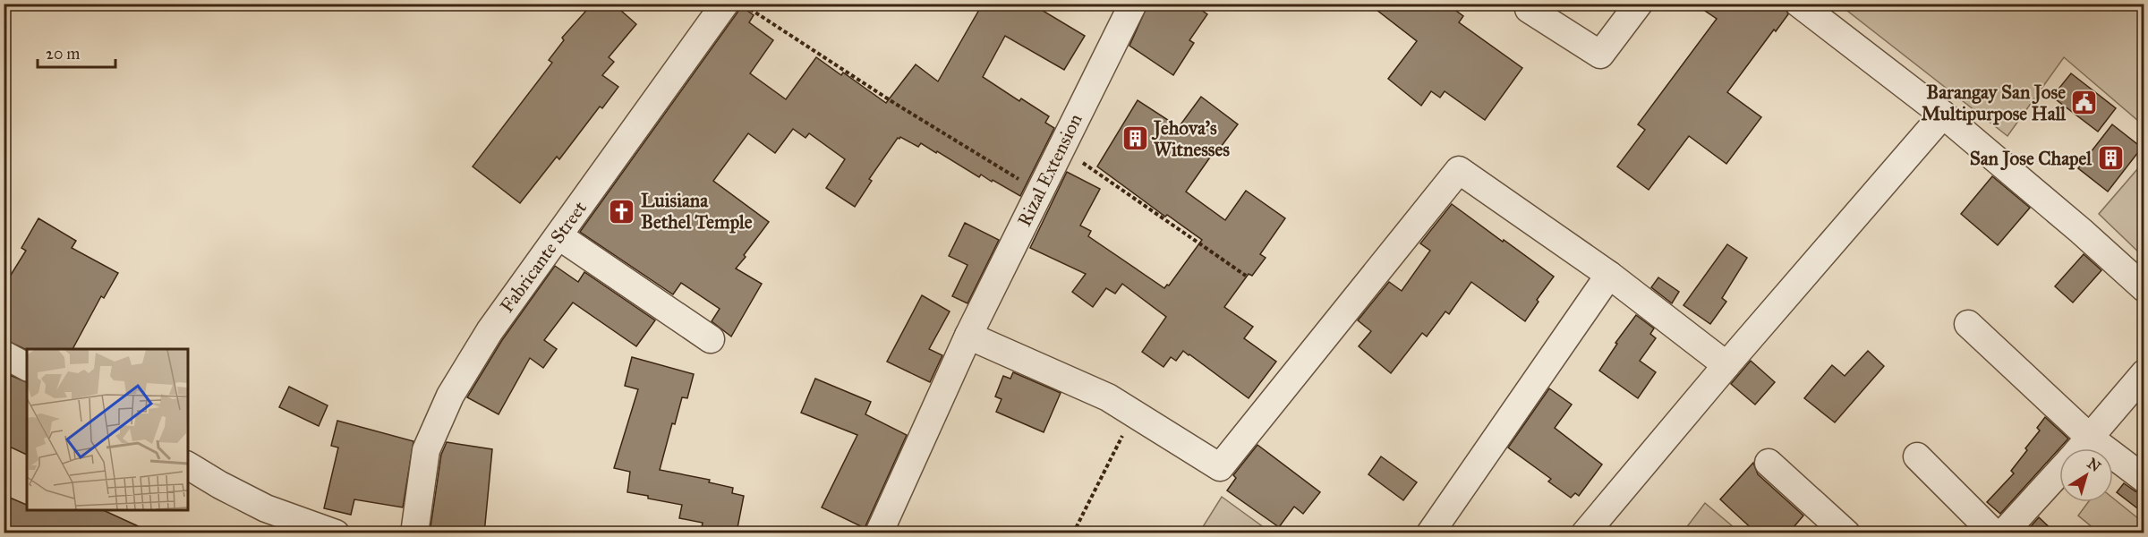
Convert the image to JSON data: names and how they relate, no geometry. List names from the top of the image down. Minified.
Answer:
{"streets":{"street":["Rizal Extension","Fabricante Street"]},"places":{"public building":["Barangay San Jose Multipurpose Hall"],"building":["Jehova's Witnesses","San Jose Chapel"],"church":["Luisiana Bethel Temple"]},"scale_bar":"20 m","north":"top right"}
